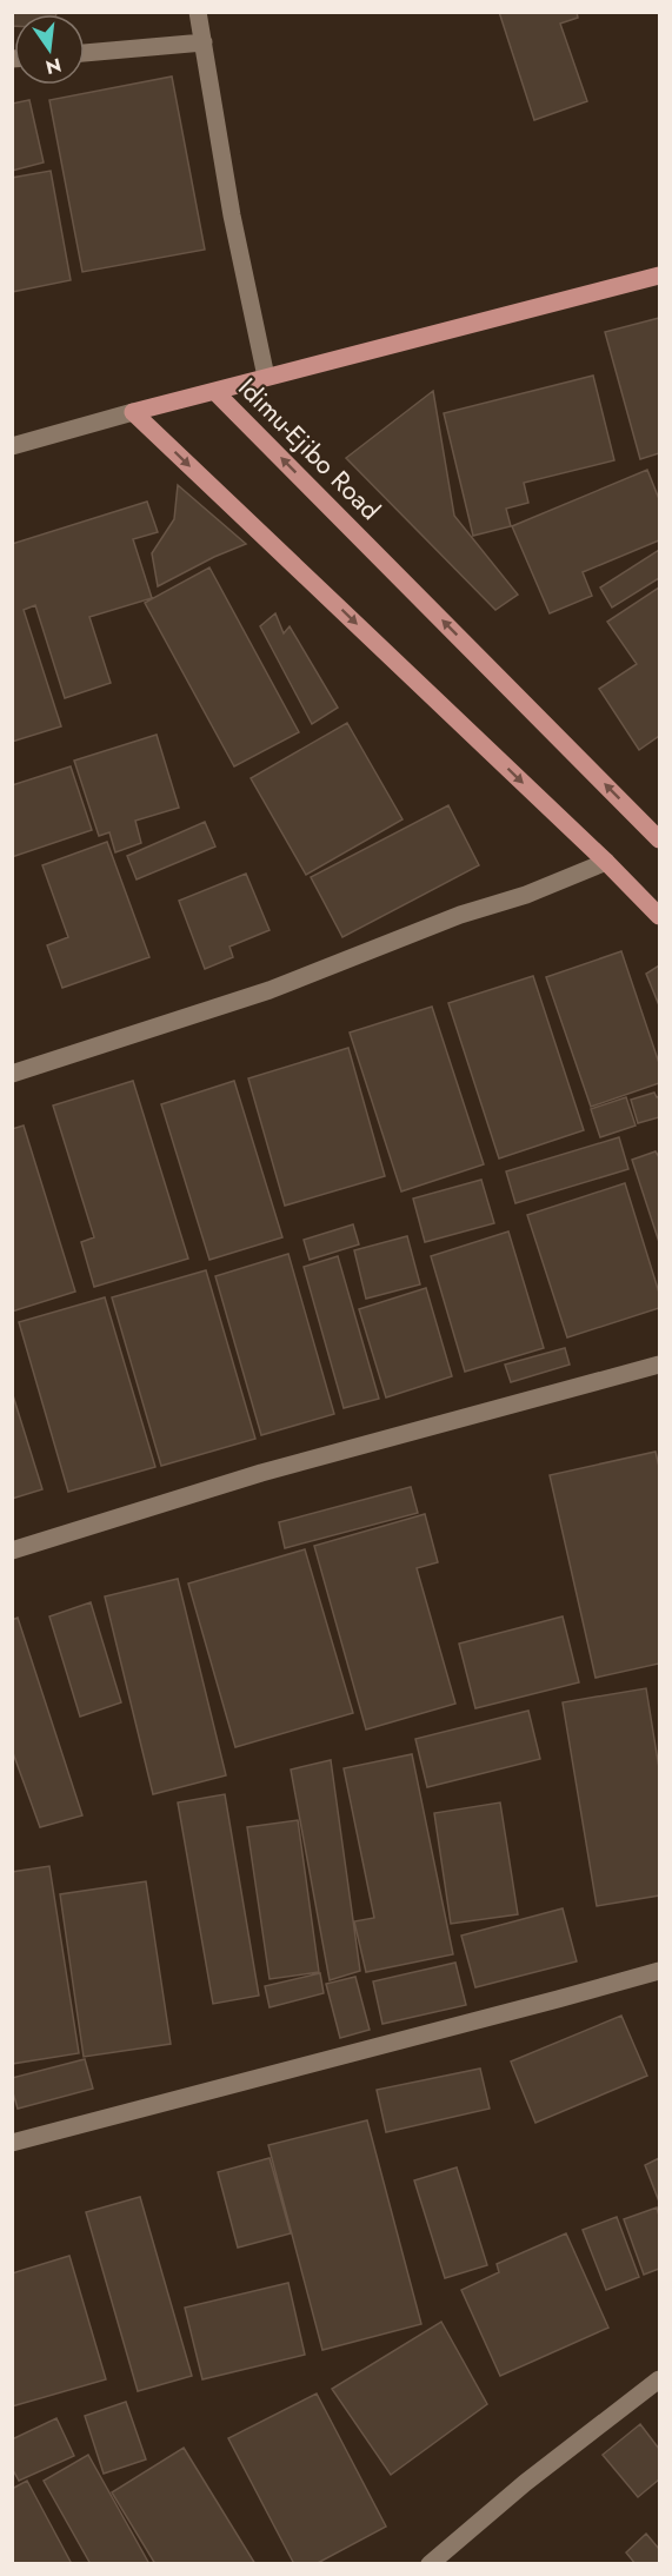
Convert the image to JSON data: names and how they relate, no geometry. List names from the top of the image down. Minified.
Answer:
{"streets":{"main road":["Idimu-Ejibo Road"]},"north":"bottom"}
